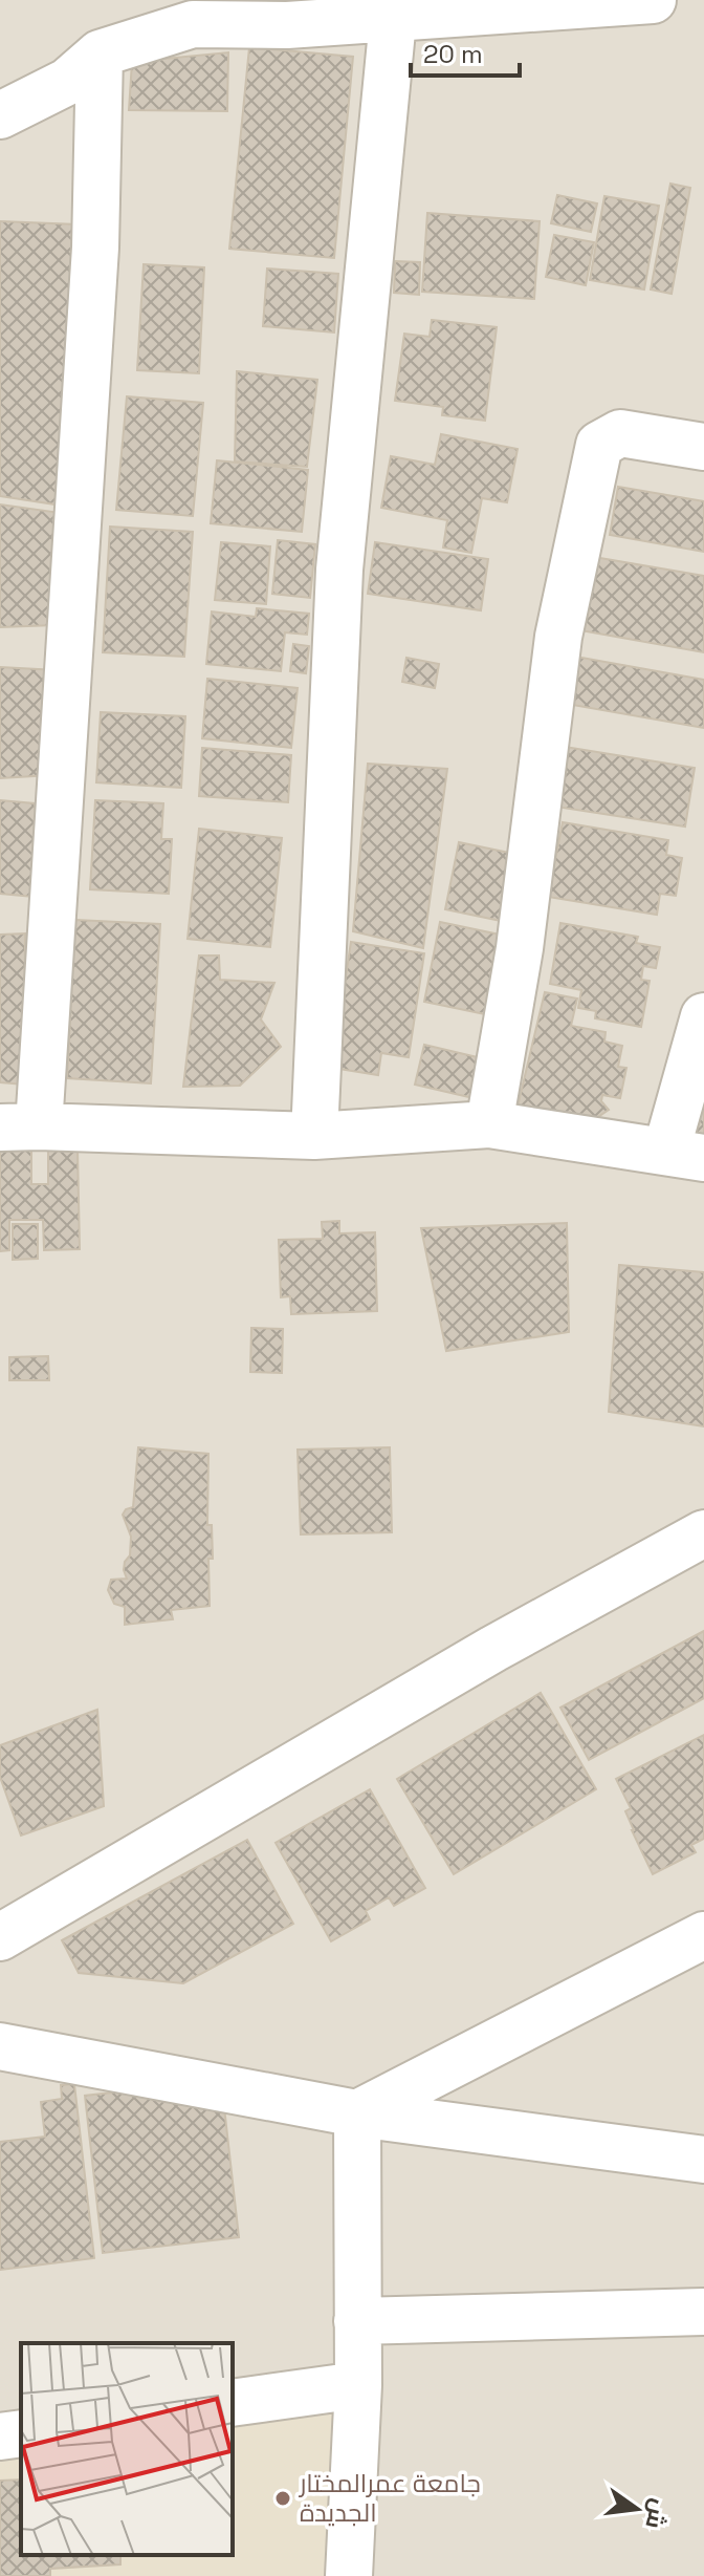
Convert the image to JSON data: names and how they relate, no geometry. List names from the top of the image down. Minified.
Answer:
{"places":["جامعة عمرالمختار الجديدة"],"scale_bar":"20 m","north":"right"}
